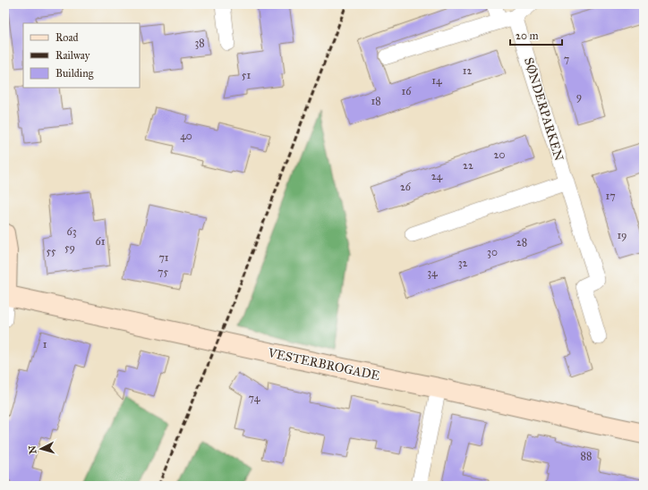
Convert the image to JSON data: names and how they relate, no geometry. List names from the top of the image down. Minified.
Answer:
{"streets":{"street":["SØNDERPARKEN","VESTERBROGADE"]},"house_numbers":["38","7","12","51","14","16","9","18","40","20","22","24","26","17","63","19","61","28","59","55","30","71","32","75","34","1","74","88"],"legend":["Road","Railway","Building"],"scale_bar":"20 m","north":"left"}
